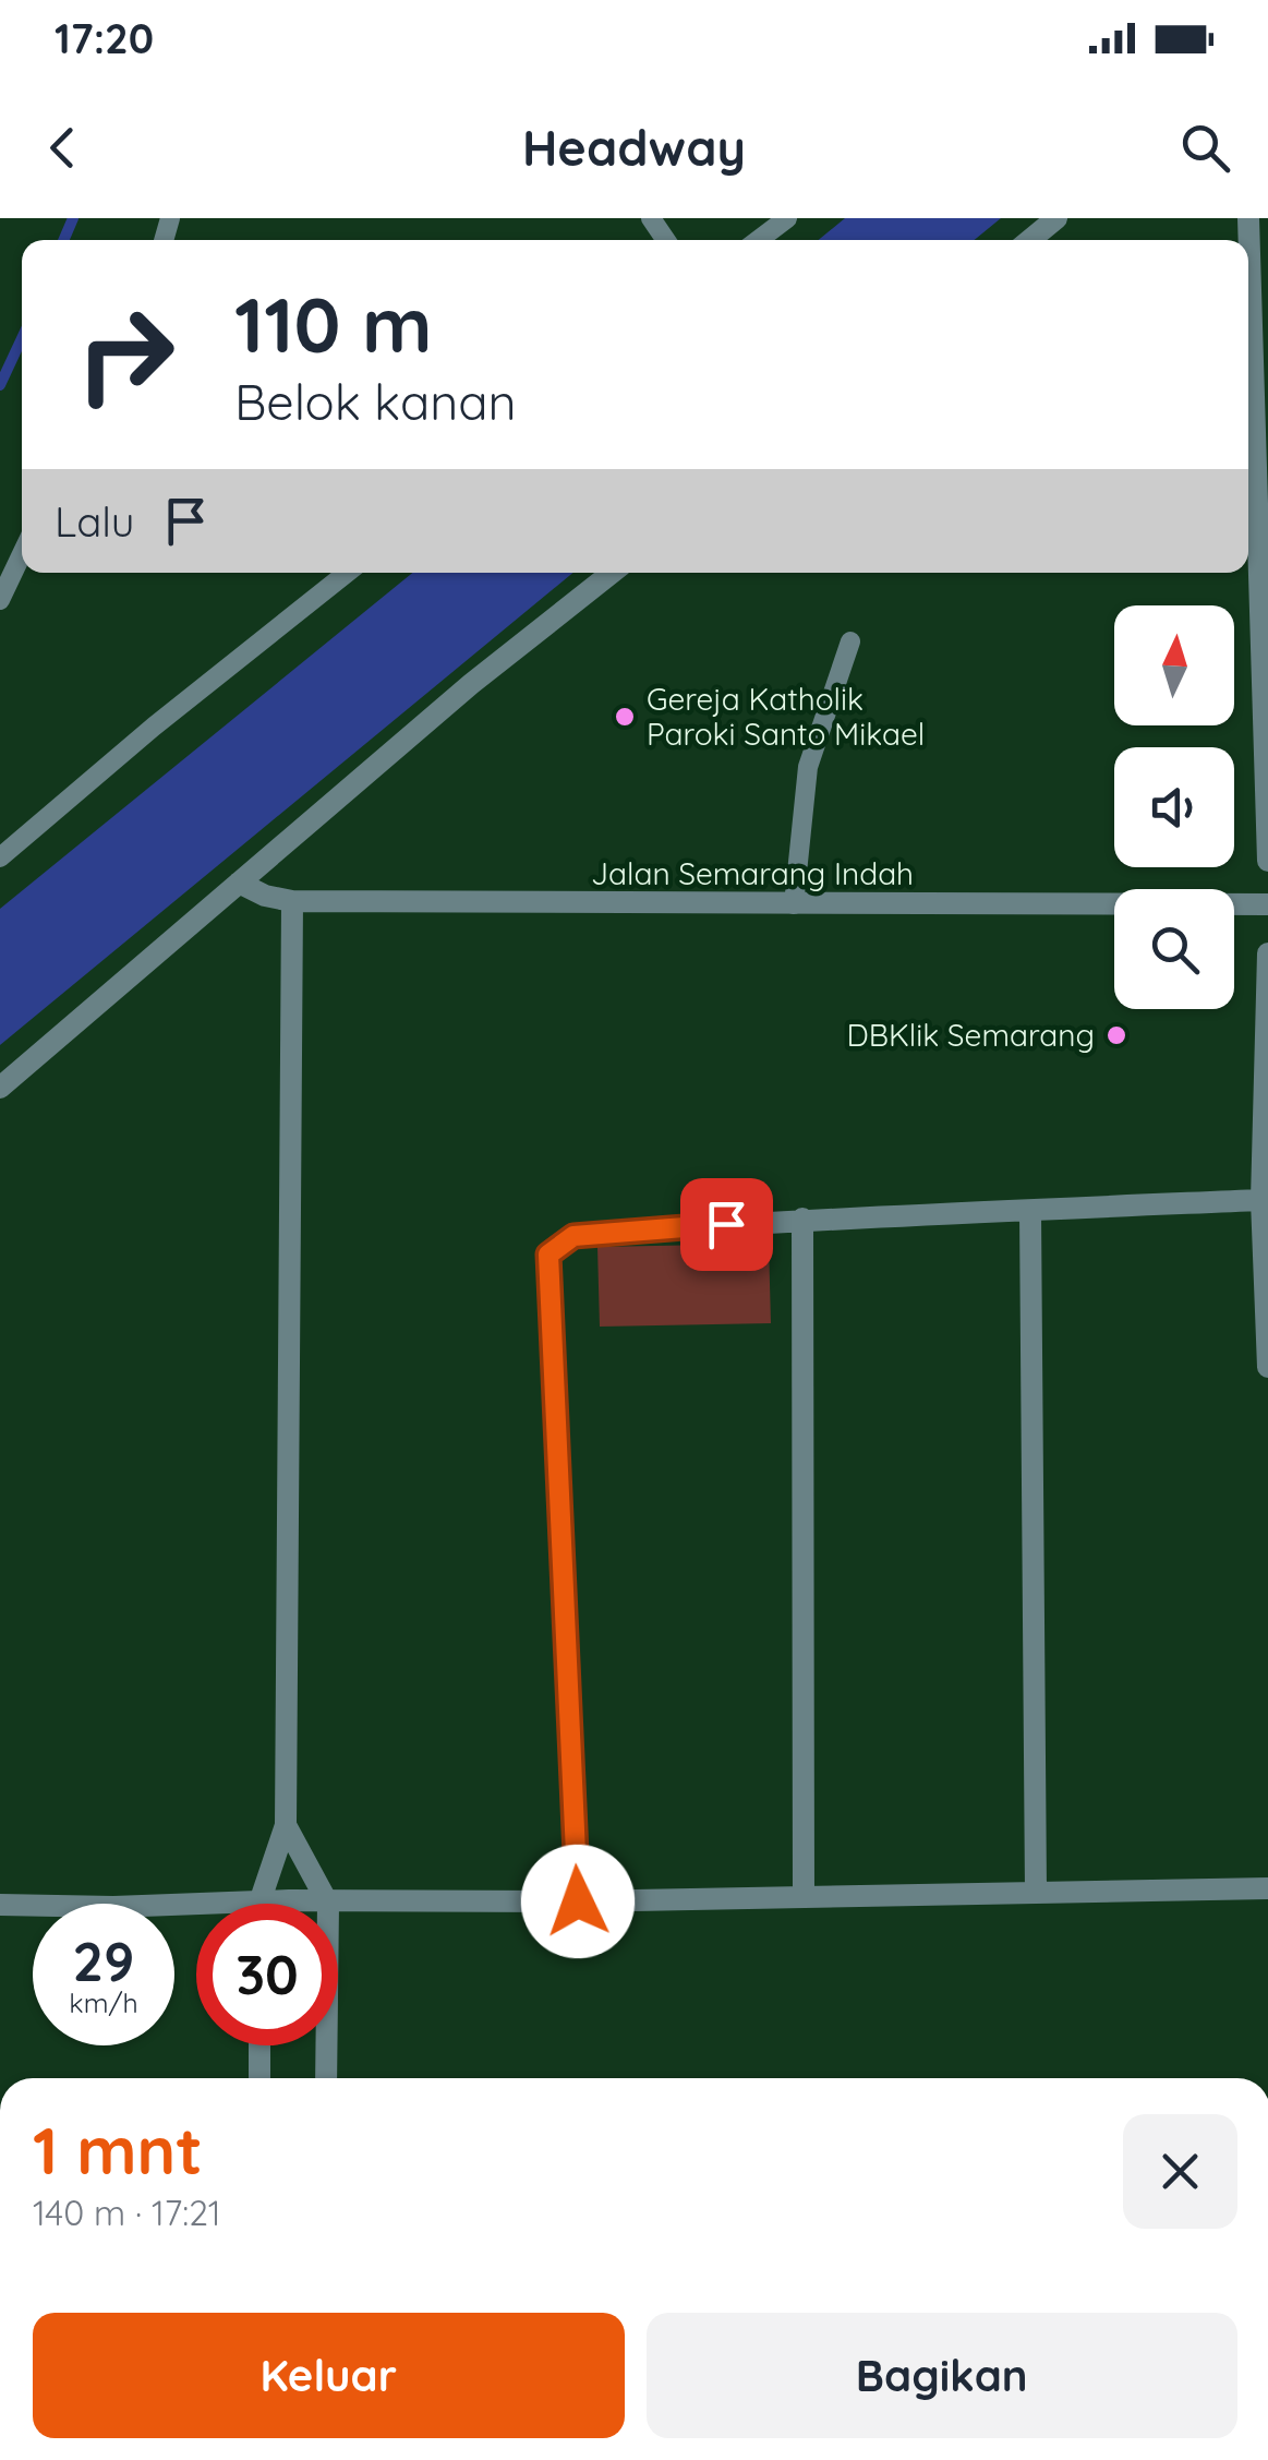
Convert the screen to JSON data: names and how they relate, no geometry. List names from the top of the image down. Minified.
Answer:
{"streets":{"street":["Jalan Semarang Indah"]},"places":["Gereja Katholik Paroki Santo Mikael","DBKlik Semarang"],"north":"top","page":{"status":"17:20","header":"Headway","turn":["110 m","Belok kanan"],"then":"Lalu","speed":"29 km/h","limit":"30","heading":["1 mnt","140 m · 17:21"],"buttons":["Keluar","Bagikan"]}}
